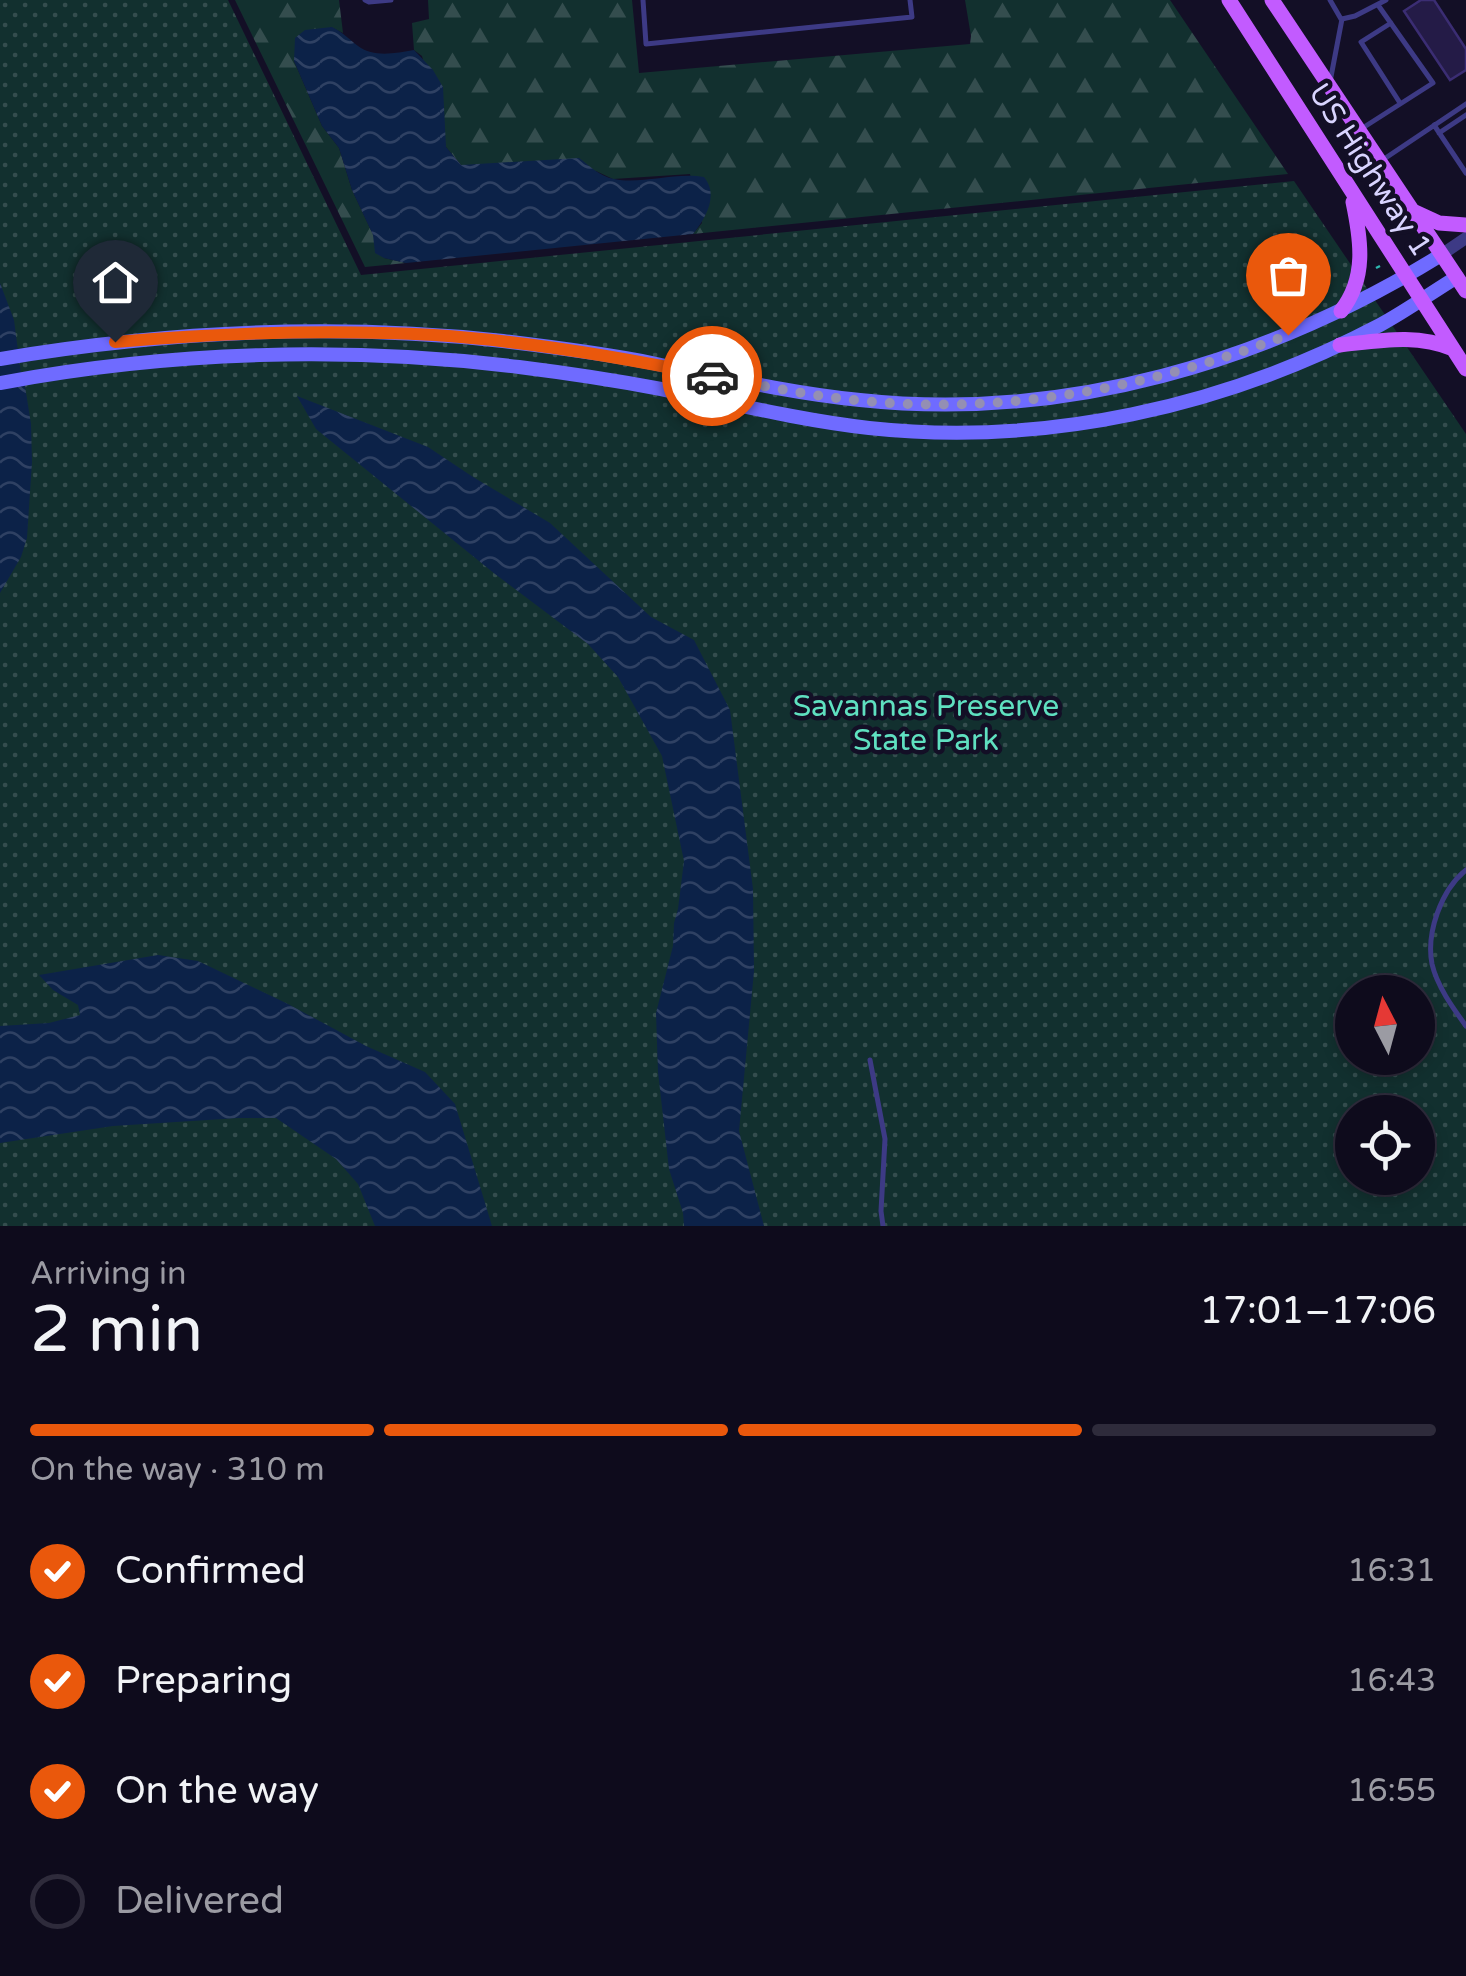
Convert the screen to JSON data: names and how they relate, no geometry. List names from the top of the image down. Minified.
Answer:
{"streets":{"main road":["US Highway 1"]},"parks":["Savannas Preserve State Park"],"north":"top","page":{"heading":["2 min","Arriving in","17:01–17:06"],"bar":"On the way · 310 m","list":[["Confirmed","16:31"],["Preparing","16:43"],["On the way","16:55"],"Delivered"]}}
